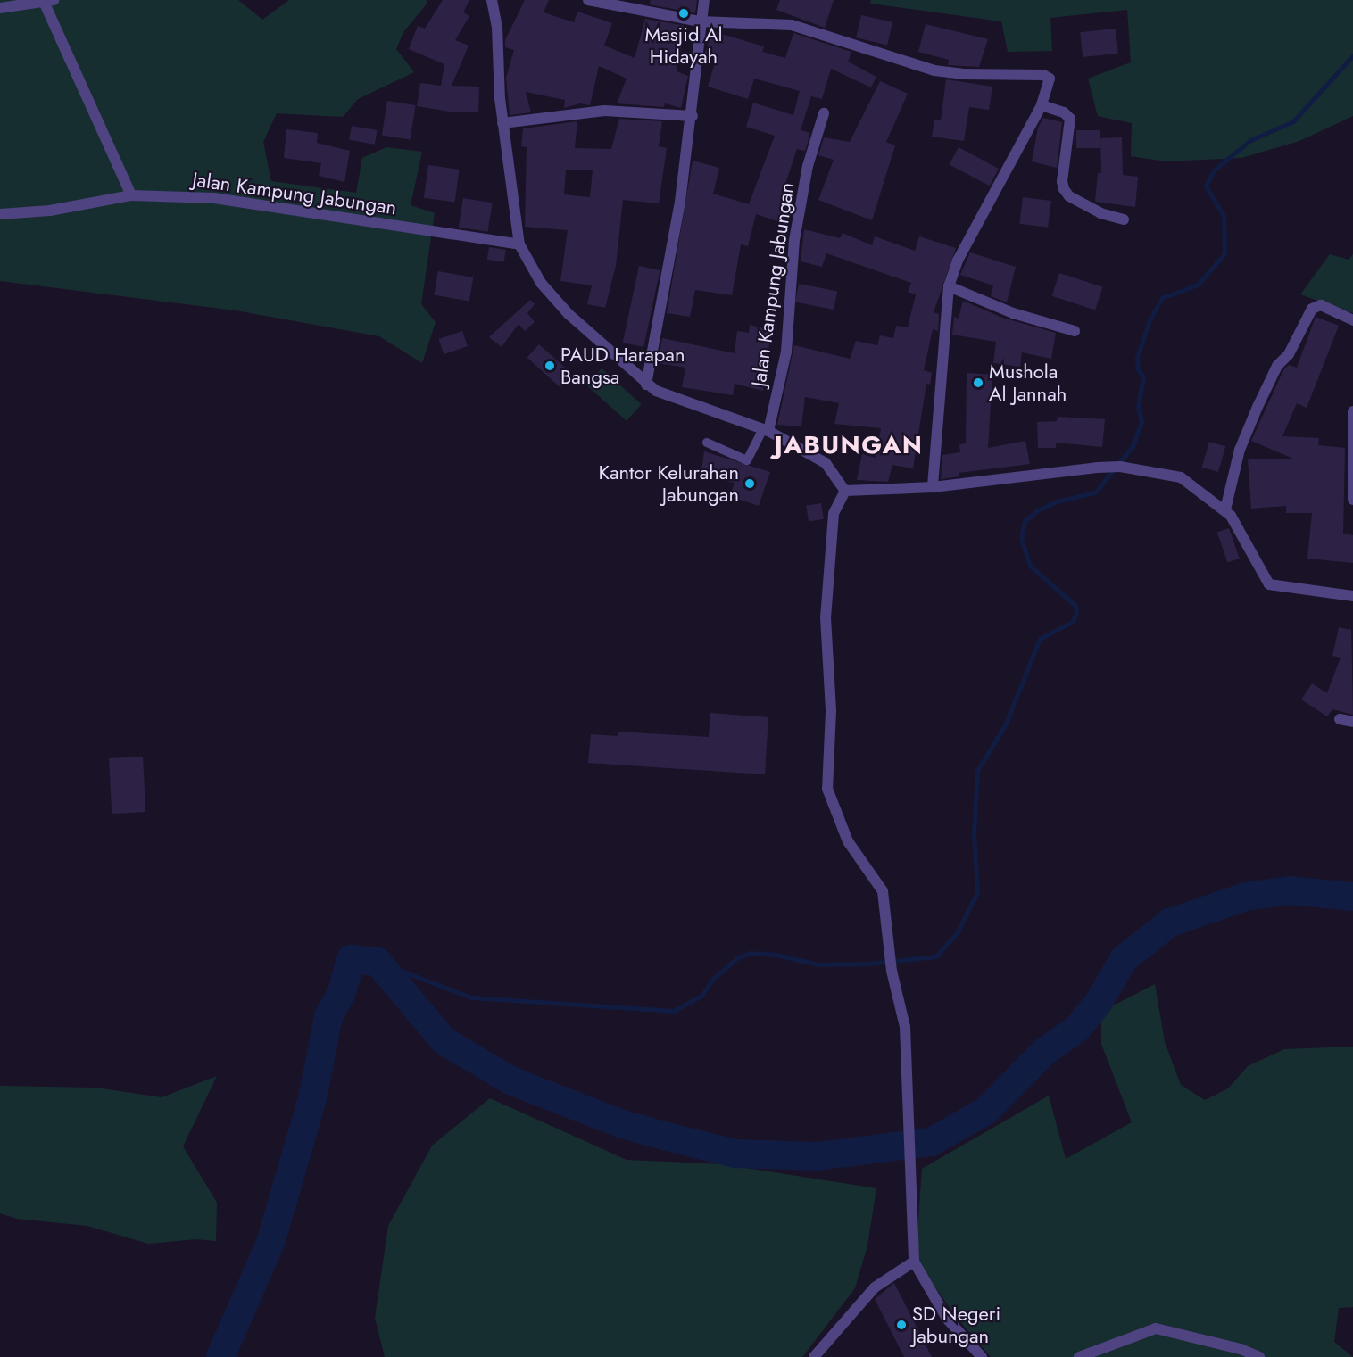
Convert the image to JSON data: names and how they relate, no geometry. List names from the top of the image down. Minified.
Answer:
{"streets":{"street":["Jalan Kampung Jabungan"]},"districts":["JABUNGAN"],"places":["Masjid Al Hidayah","PAUD Harapan Bangsa","Mushola Al Jannah","Kantor Kelurahan Jabungan","SD Negeri Jabungan"]}
